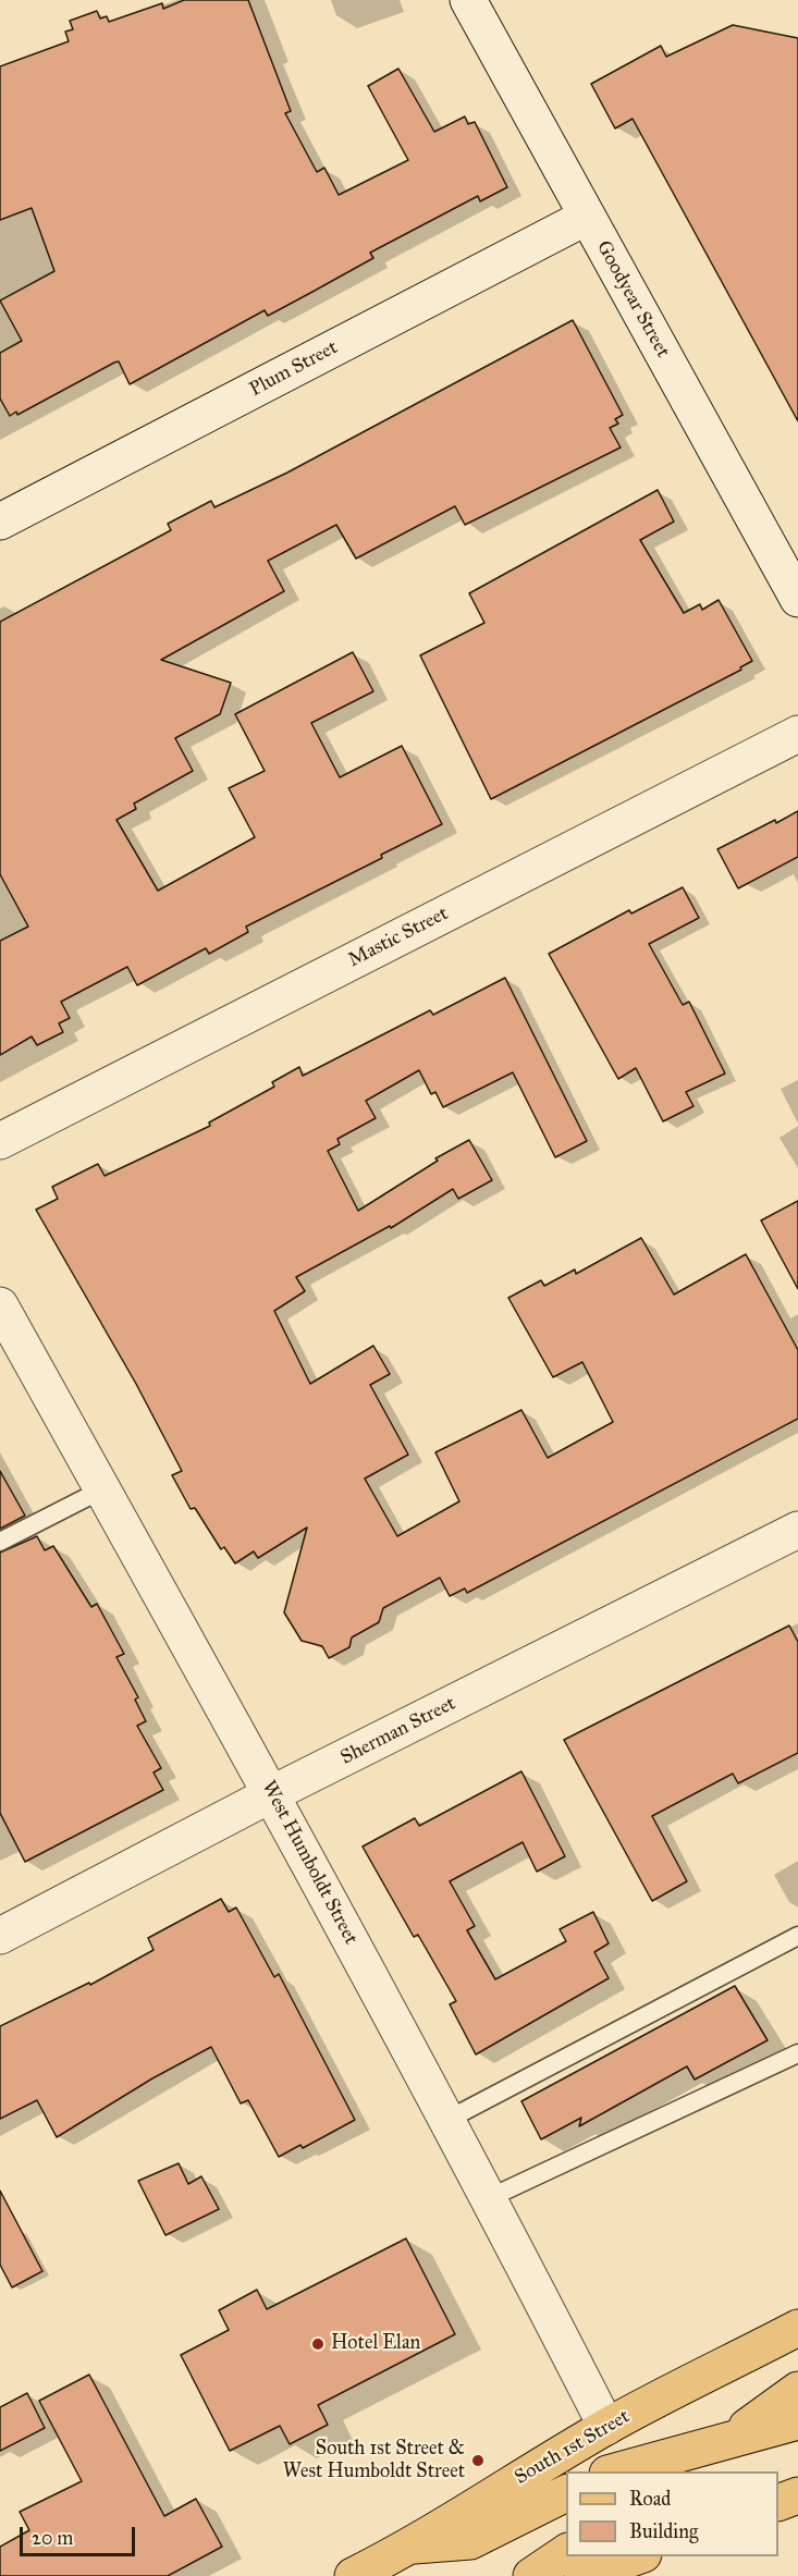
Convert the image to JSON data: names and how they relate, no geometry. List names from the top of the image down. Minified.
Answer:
{"streets":{"main road":["South 1st Street"],"street":["Goodyear Street","Plum Street","Mastic Street","Sherman Street","West Humboldt Street"]},"crossings":[["Goodyear Street","Plum Street"],["Sherman Street","West Humboldt Street"],["West Humboldt Street","South 1st Street"]],"places":["Hotel Elan","South 1st Street & West Humboldt Street"],"legend":["Road","Building"],"scale_bar":"20 m"}
